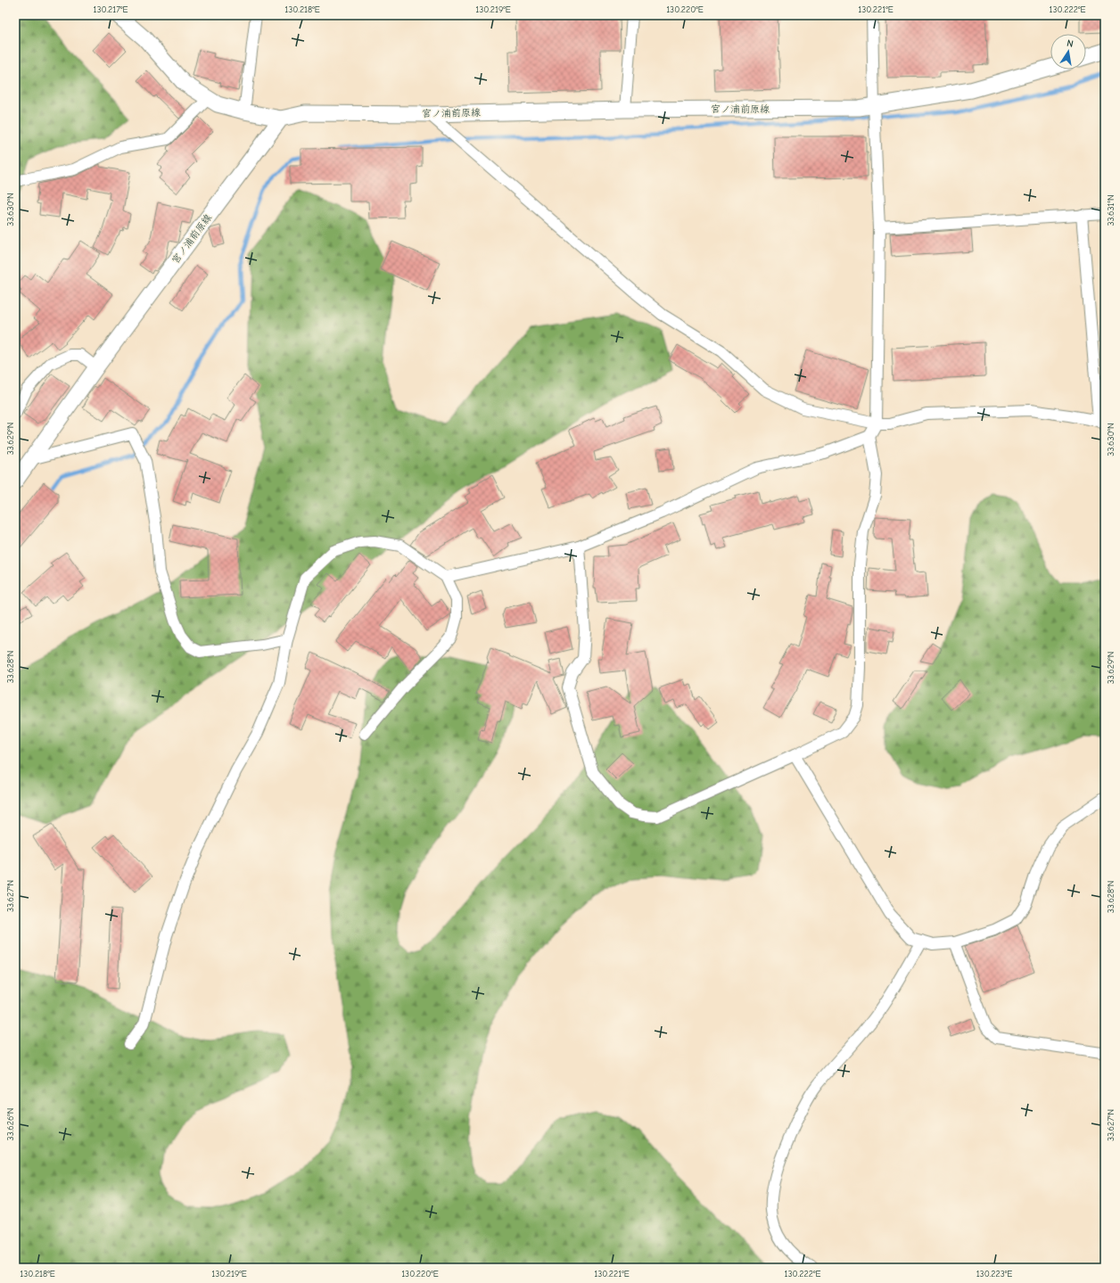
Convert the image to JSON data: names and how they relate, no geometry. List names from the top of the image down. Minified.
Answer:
{"streets":{"main road":["宮ノ浦前原線"]},"north":"top","coordinates":["130.217°E","130.218°E","130.219°E","130.220°E","130.221°E","130.222°E","33.630°N","33.631°N","33.629°N","33.628°N","33.627°N","33.626°N","130.223°E"]}
